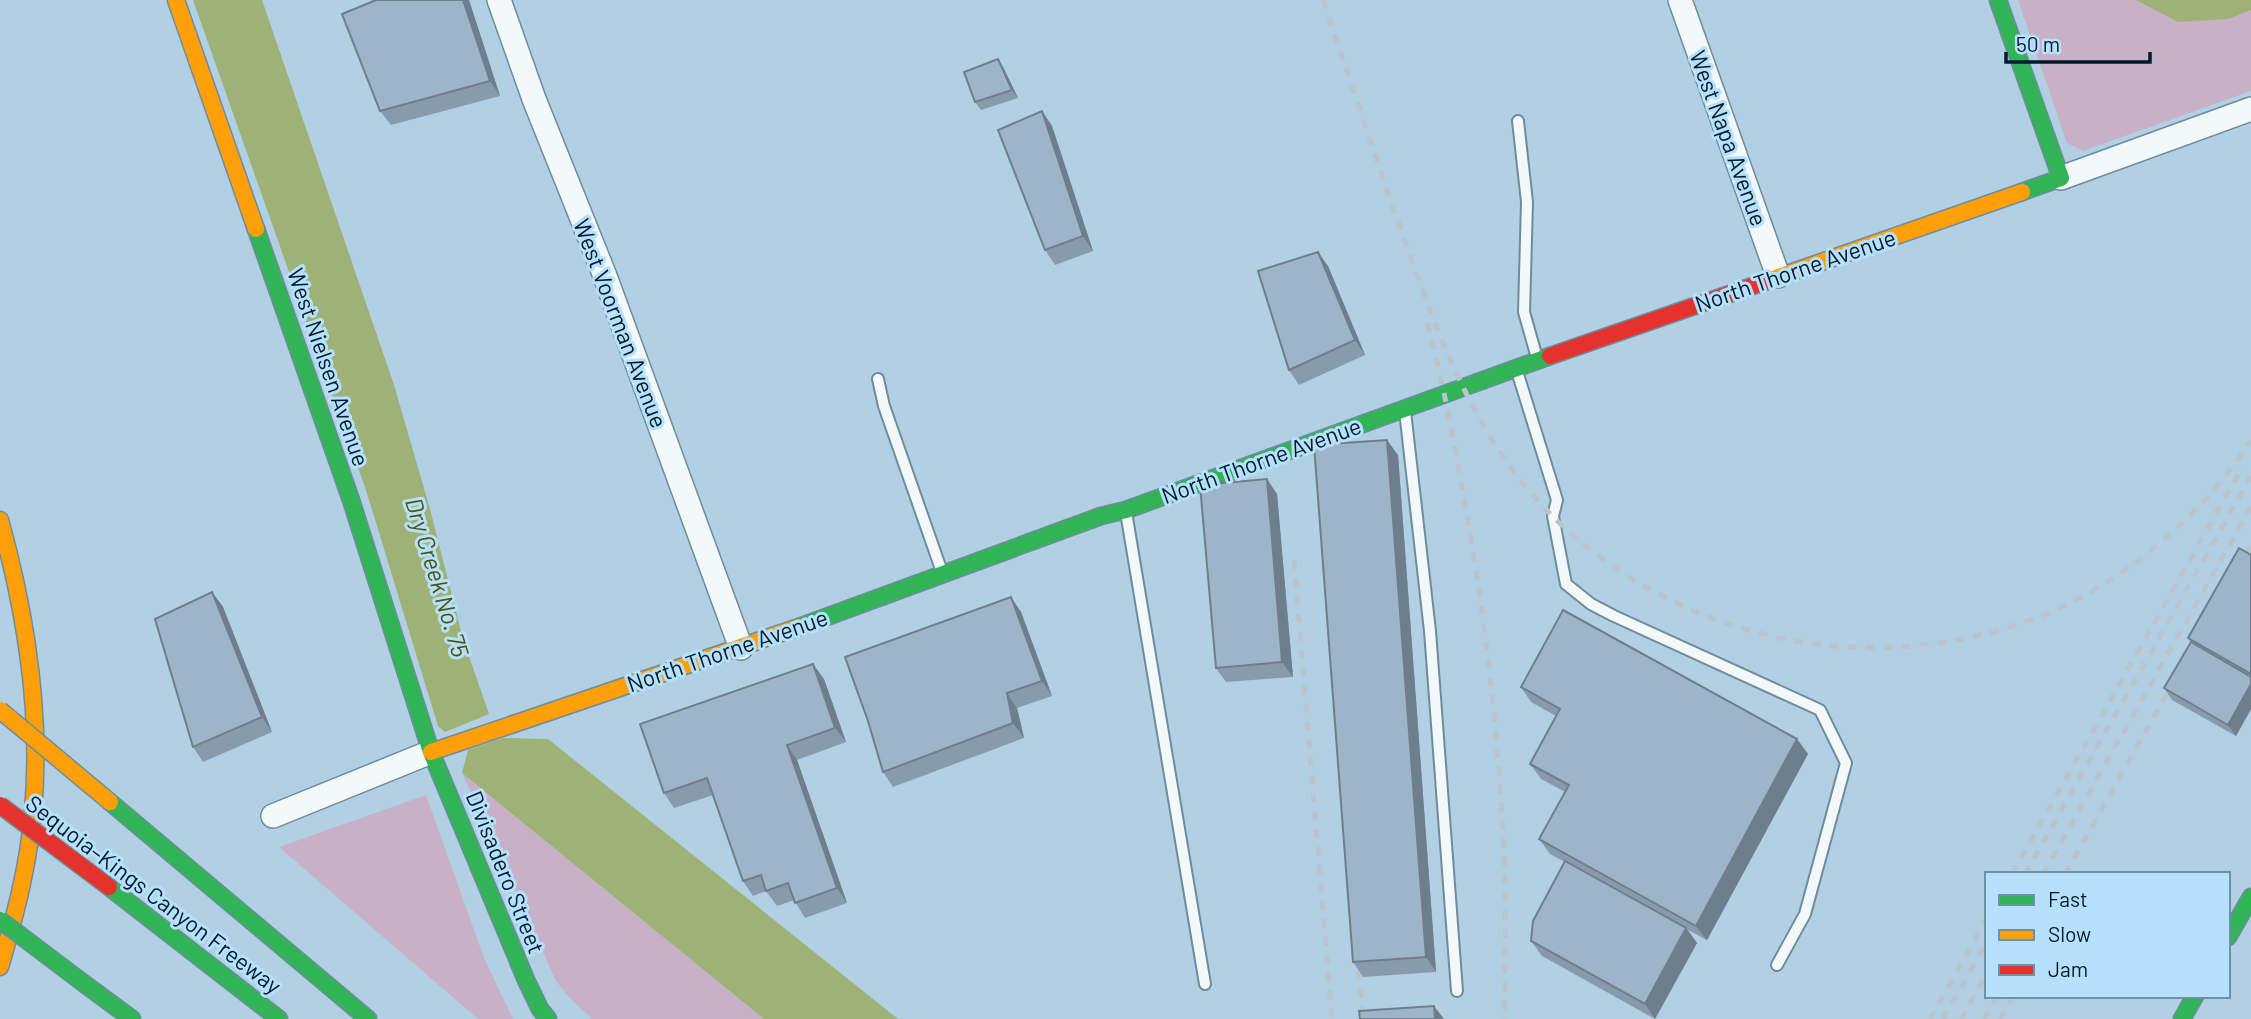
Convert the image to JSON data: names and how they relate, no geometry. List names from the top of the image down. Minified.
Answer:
{"streets":{"main road":["North Thorne Avenue","West Nielsen Avenue","Divisadero Street","Sequoia–Kings Canyon Freeway"],"street":["West Napa Avenue","West Voorman Avenue"]},"crossings":[["West Napa Avenue","North Thorne Avenue"],["North Thorne Avenue","West Voorman Avenue"],["North Thorne Avenue","West Nielsen Avenue"],["North Thorne Avenue","Divisadero Street"],["West Nielsen Avenue","Divisadero Street"]],"water":["Dry Creek No. 75"],"legend":["Fast","Slow","Jam"],"scale_bar":"50 m"}
